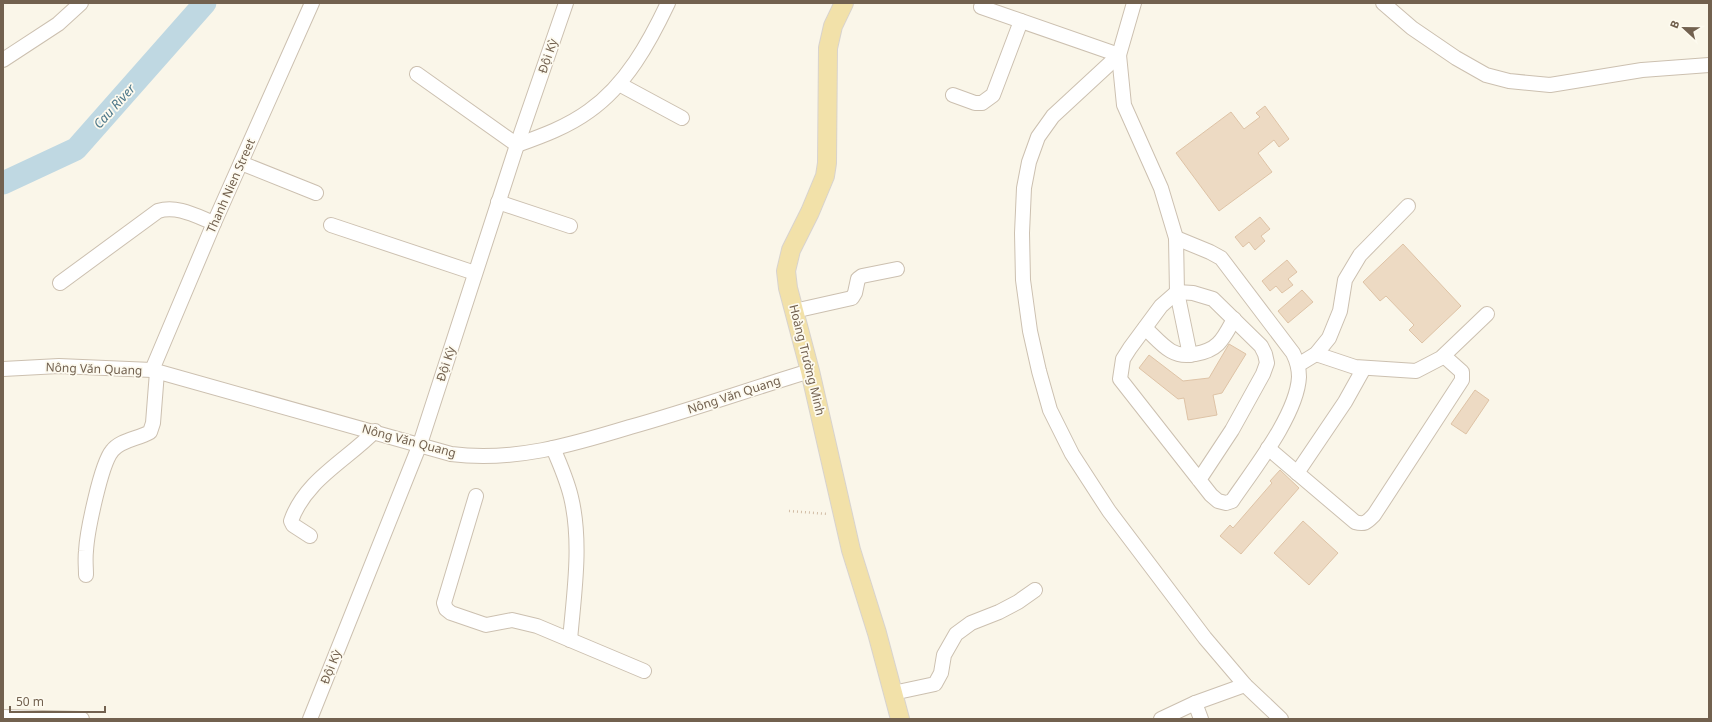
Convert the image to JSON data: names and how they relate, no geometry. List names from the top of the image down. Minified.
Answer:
{"streets":{"main road":["Hoàng Trường Minh"],"street":["Đội Kỳ","Thanh Nien Street","Nông Văn Quang"]},"crossings":[["Đội Kỳ","Nông Văn Quang"],["Thanh Nien Street","Nông Văn Quang"],["Hoàng Trường Minh","Nông Văn Quang"]],"water":["Cau River"],"scale_bar":"50 m","north":"left"}
